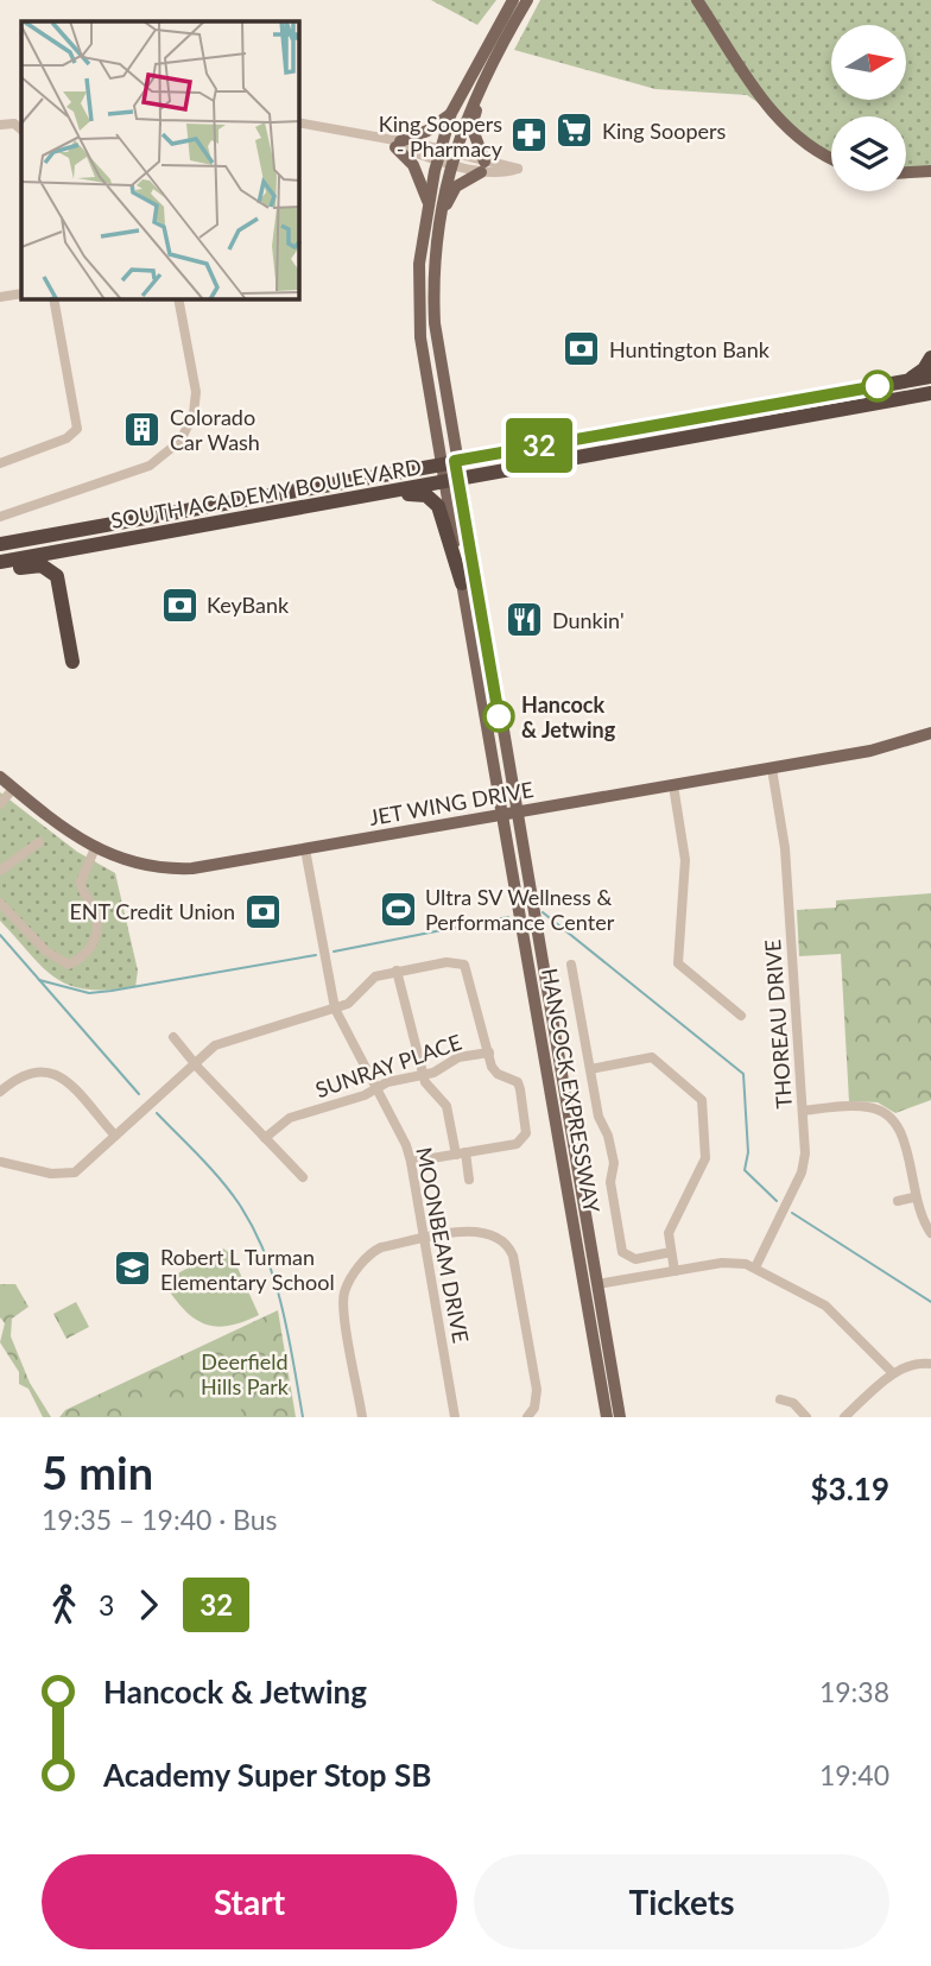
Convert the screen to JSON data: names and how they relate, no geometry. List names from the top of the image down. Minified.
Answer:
{"streets":{"highway":["SOUTH ACADEMY BOULEVARD"],"main road":["JET WING DRIVE","HANCOCK EXPRESSWAY"],"street":["THOREAU DRIVE","SUNRAY PLACE","MOONBEAM DRIVE"]},"crossings":[["SOUTH ACADEMY BOULEVARD","HANCOCK EXPRESSWAY"],["JET WING DRIVE","THOREAU DRIVE"],["JET WING DRIVE","HANCOCK EXPRESSWAY"],["JET WING DRIVE","MOONBEAM DRIVE"],["SUNRAY PLACE","MOONBEAM DRIVE"]],"parks":["Deerfield Hills Park"],"places":{"supermarket":["King Soopers"],"pharmacy":["King Soopers - Pharmacy"],"bank":["Huntington Bank","KeyBank","ENT Credit Union"],"building":["Colorado Car Wash"],"restaurant":["Dunkin'"],"other":["Hancock & Jetwing"],"sports":["Ultra SV Wellness & Performance Center"],"school or university":["Robert L Turman Elementary School"]},"lines":["bus line 32"],"north":"right","page":{"on_map":"32","heading":["5 min","19:35 – 19:40 · Bus","$3.19"],"legs":["3","32"],"list":[{"name":"Hancock & Jetwing","value":"19:38"},{"name":"Academy Super Stop SB","value":"19:40"}],"buttons":["Start","Tickets"]}}
